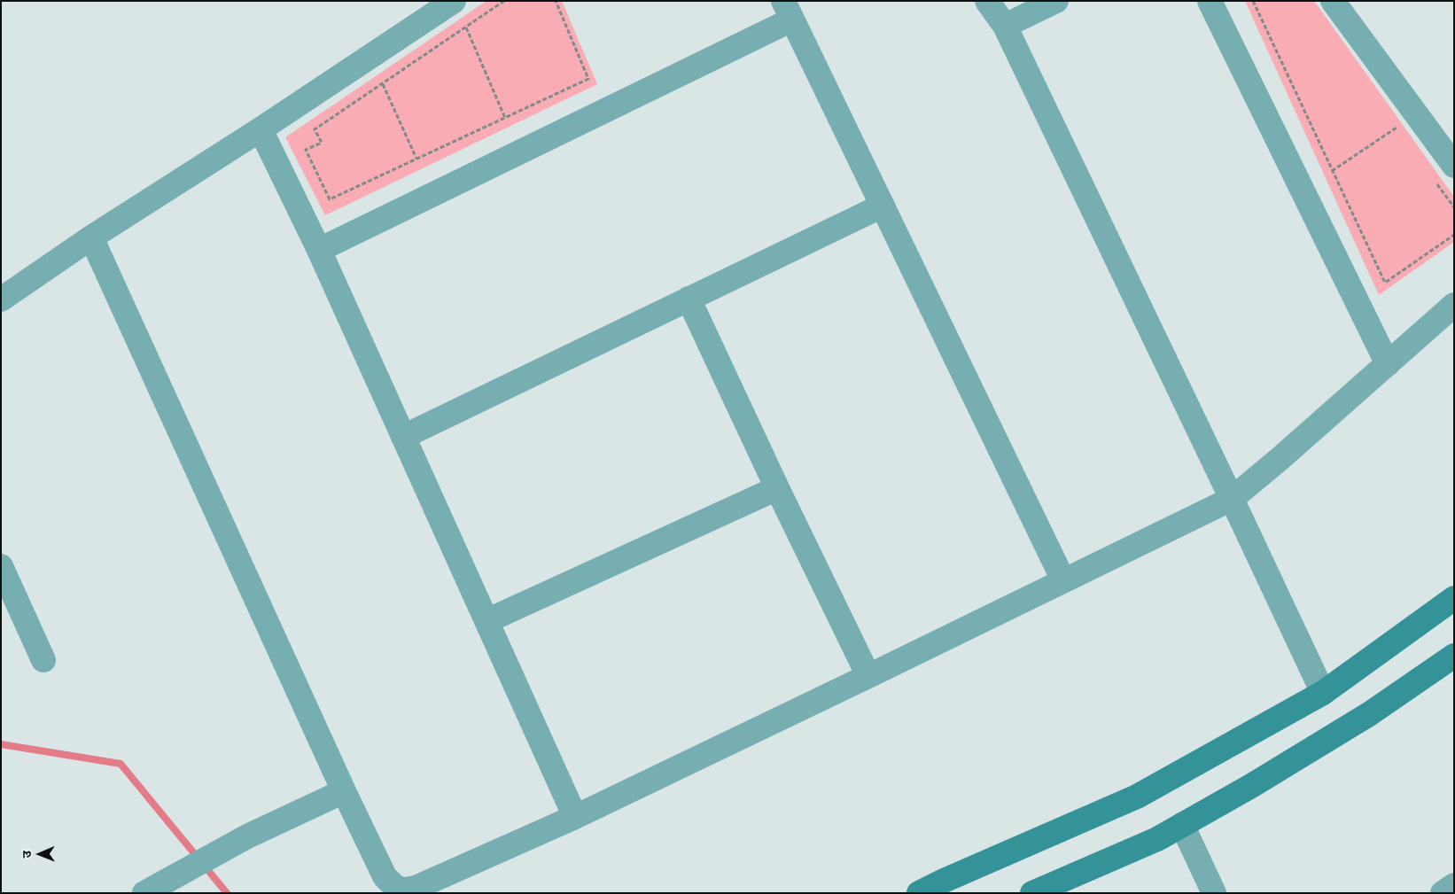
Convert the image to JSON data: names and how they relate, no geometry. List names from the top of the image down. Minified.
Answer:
{"north":"left"}
